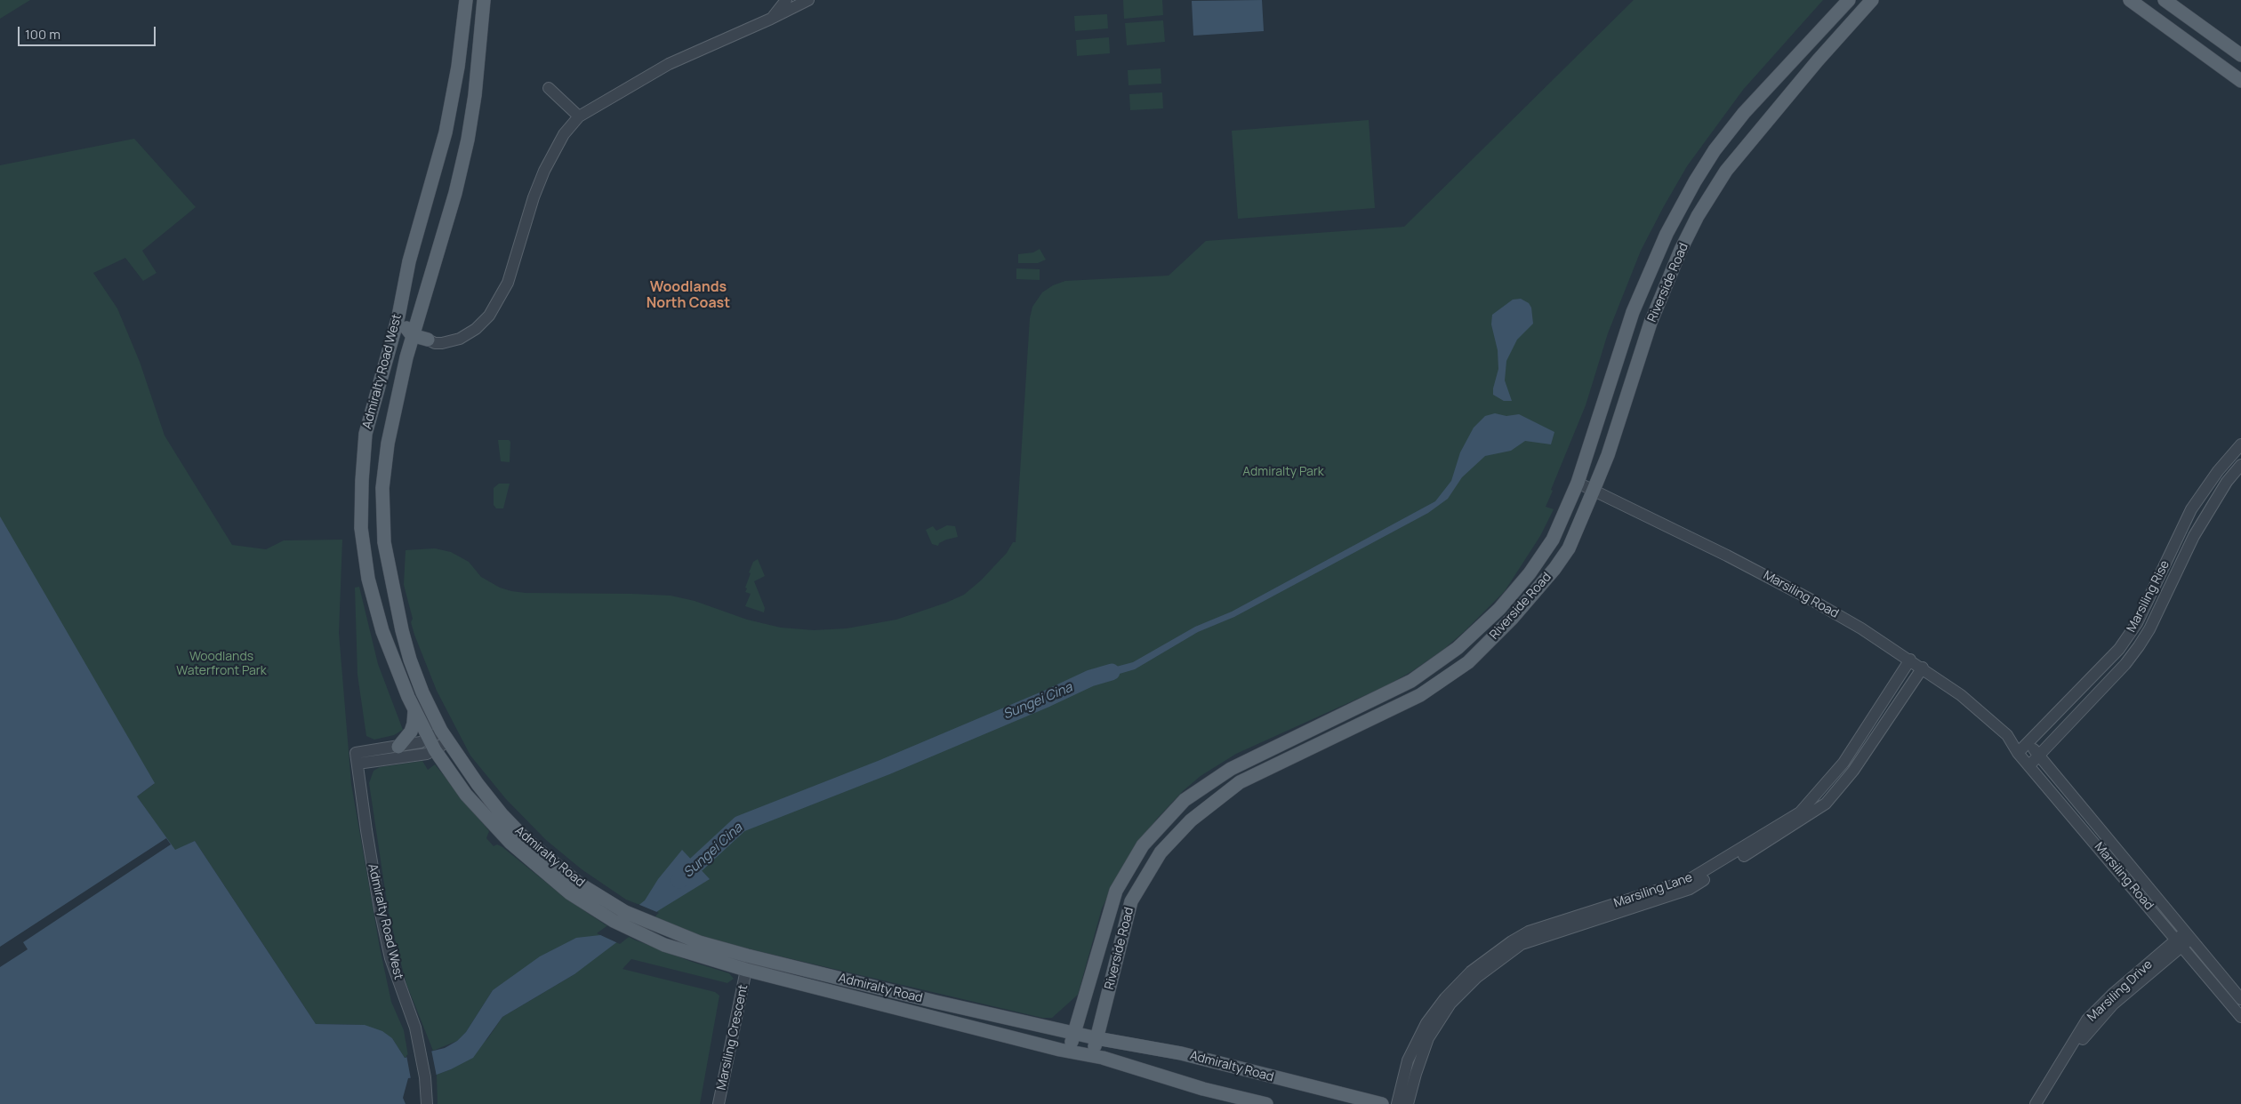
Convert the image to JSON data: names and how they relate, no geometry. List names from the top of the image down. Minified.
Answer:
{"streets":{"main road":["Riverside Road","Admiralty Road West","Admiralty Road"],"street":["Marsiling Road","Marsiling Rise","Marsiling Lane","Marsiling Drive","Marsiling Crescent"]},"crossings":[["Riverside Road","Marsiling Road"],["Riverside Road","Admiralty Road"],["Admiralty Road West","Admiralty Road"],["Marsiling Road","Marsiling Rise"],["Marsiling Road","Marsiling Lane"],["Marsiling Road","Marsiling Drive"],["Admiralty Road","Marsiling Crescent"]],"districts":["Woodlands North Coast"],"water":["Sungei Cina"],"parks":["Admiralty Park","Woodlands Waterfront Park"],"scale_bar":"100 m"}
